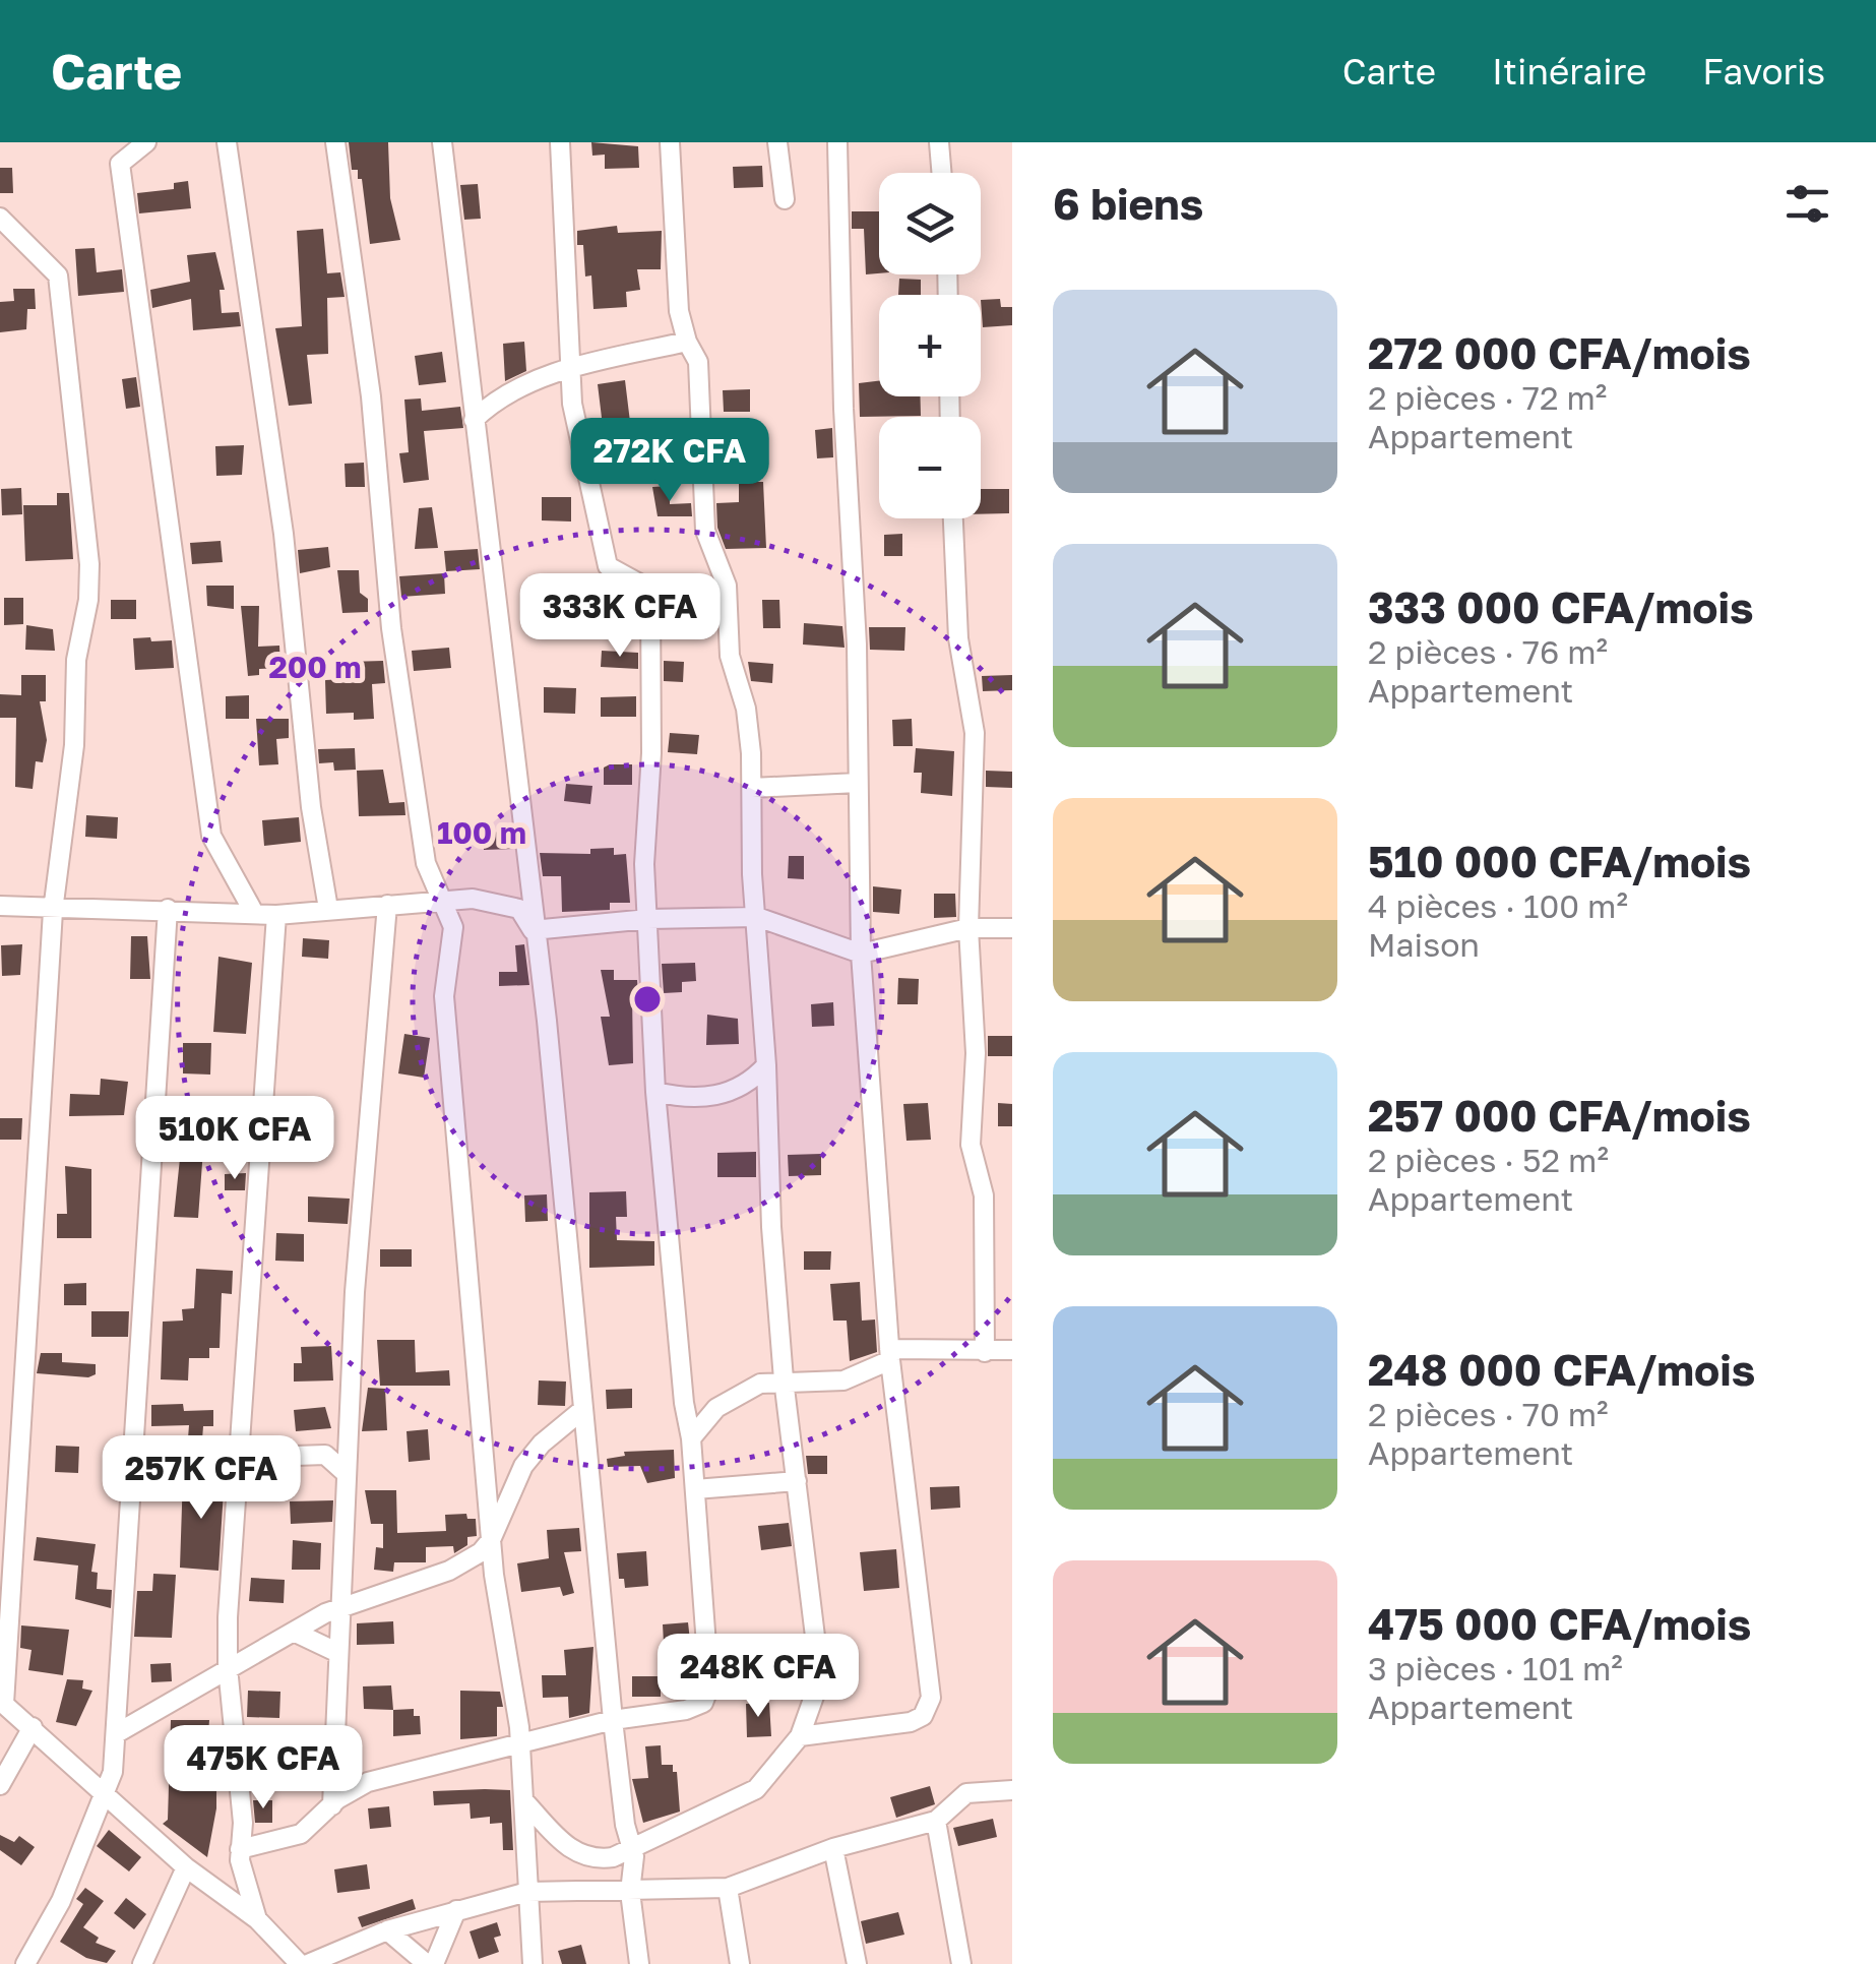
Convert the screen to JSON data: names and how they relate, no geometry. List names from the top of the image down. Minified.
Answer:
{"page":{"header":"Carte","nav":["Carte","Itinéraire","Favoris"],"heading":"6 biens","map_buttons":["+","−"],"list":[{"name":"272 000 CFA/mois","note":"2 pièces · 72 m² · Appartement"},{"name":"333 000 CFA/mois","note":"2 pièces · 76 m² · Appartement"},{"name":"510 000 CFA/mois","note":"4 pièces · 100 m² · Maison"},{"name":"257 000 CFA/mois","note":"2 pièces · 52 m² · Appartement"},{"name":"248 000 CFA/mois","note":"2 pièces · 70 m² · Appartement"},{"name":"475 000 CFA/mois","note":"3 pièces · 101 m² · Appartement"}],"price":["272K CFA","333K CFA","510K CFA","257K CFA","248K CFA","475K CFA"]},"rings":["200 m","100 m"]}
